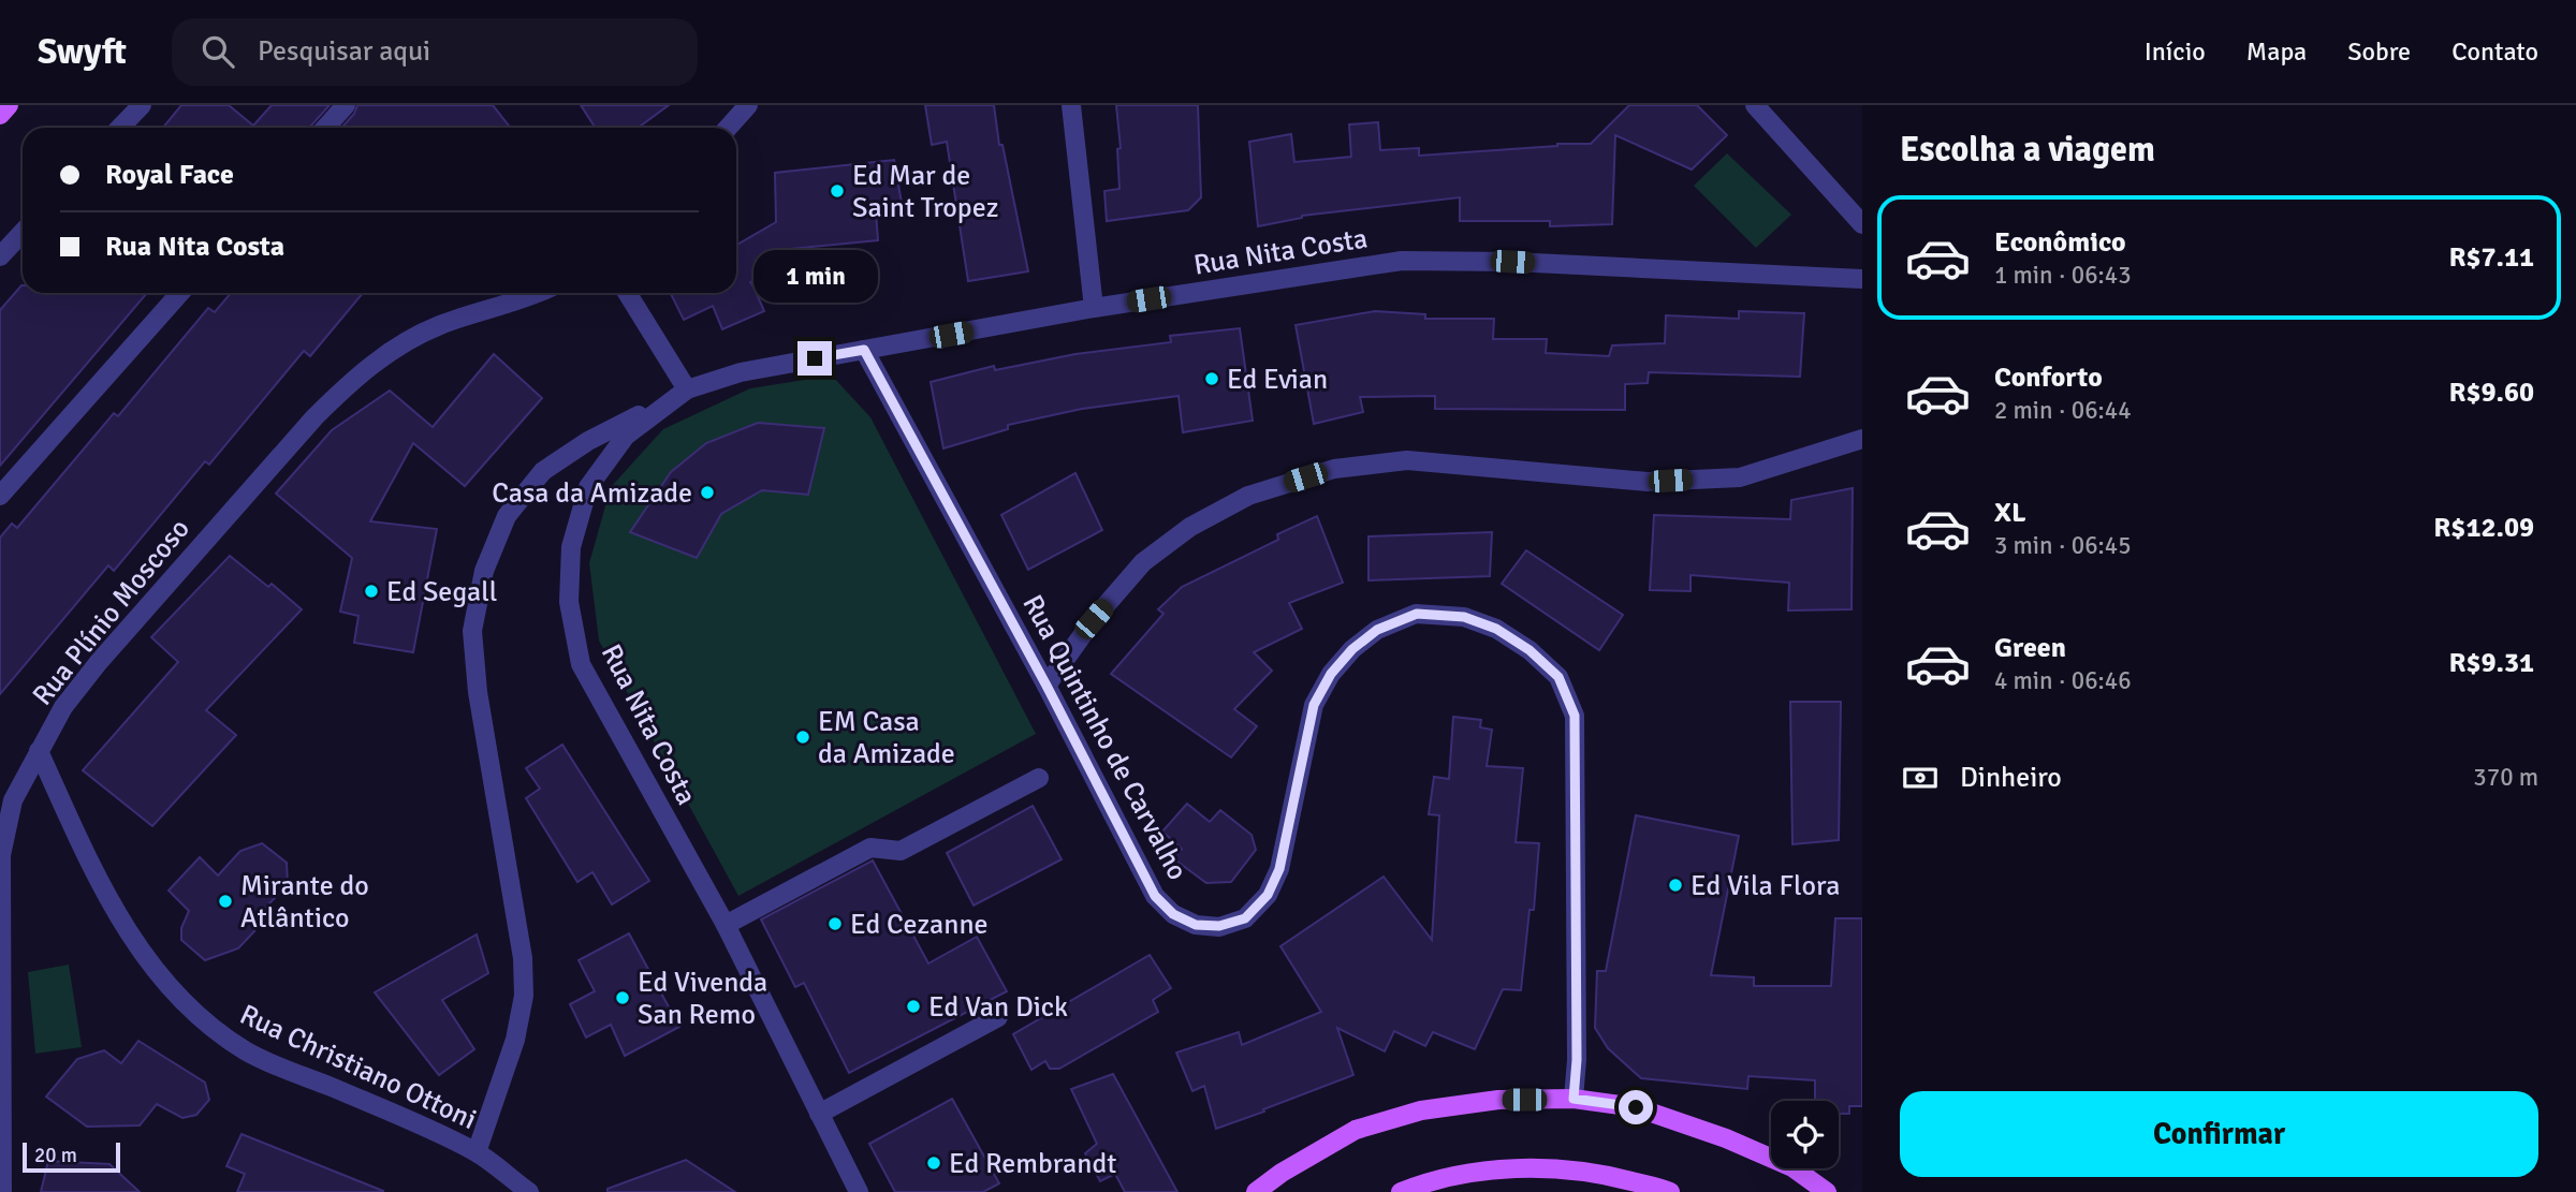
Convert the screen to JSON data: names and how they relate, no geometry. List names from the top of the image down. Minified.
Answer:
{"streets":{"street":["Rua Nita Costa","Rua Plínio Moscoso","Rua Quintinho de Carvalho","Rua Christiano Ottoni"]},"crossings":[["Rua Nita Costa","Rua Quintinho de Carvalho"],["Rua Plínio Moscoso","Rua Christiano Ottoni"]],"places":["Ed Mar de Saint Tropez","Ed Evian","Casa da Amizade","Ed Segall","EM Casa da Amizade","Ed Vila Flora","Mirante do Atlântico","Ed Cezanne","Ed Vivenda San Remo","Ed Van Dick","Ed Rembrandt"],"scale_bar":"20 m","page":{"header":"Swyft","search":"Pesquisar aqui","nav":["Início","Mapa","Sobre","Contato"],"heading":"Escolha a viagem","banner":["Royal Face","Rua Nita Costa"],"list":[{"name":"Econômico","note":"1 min · 06:43","value":"R$7.11"},{"name":"Conforto","note":"2 min · 06:44","value":"R$9.60"},{"name":"XL","note":"3 min · 06:45","value":"R$12.09"},{"name":"Green","note":"4 min · 06:46","value":"R$9.31"}],"bubble":"1 min","pay":["Dinheiro","370 m"],"buttons":"Confirmar","scale":"20 m"}}
